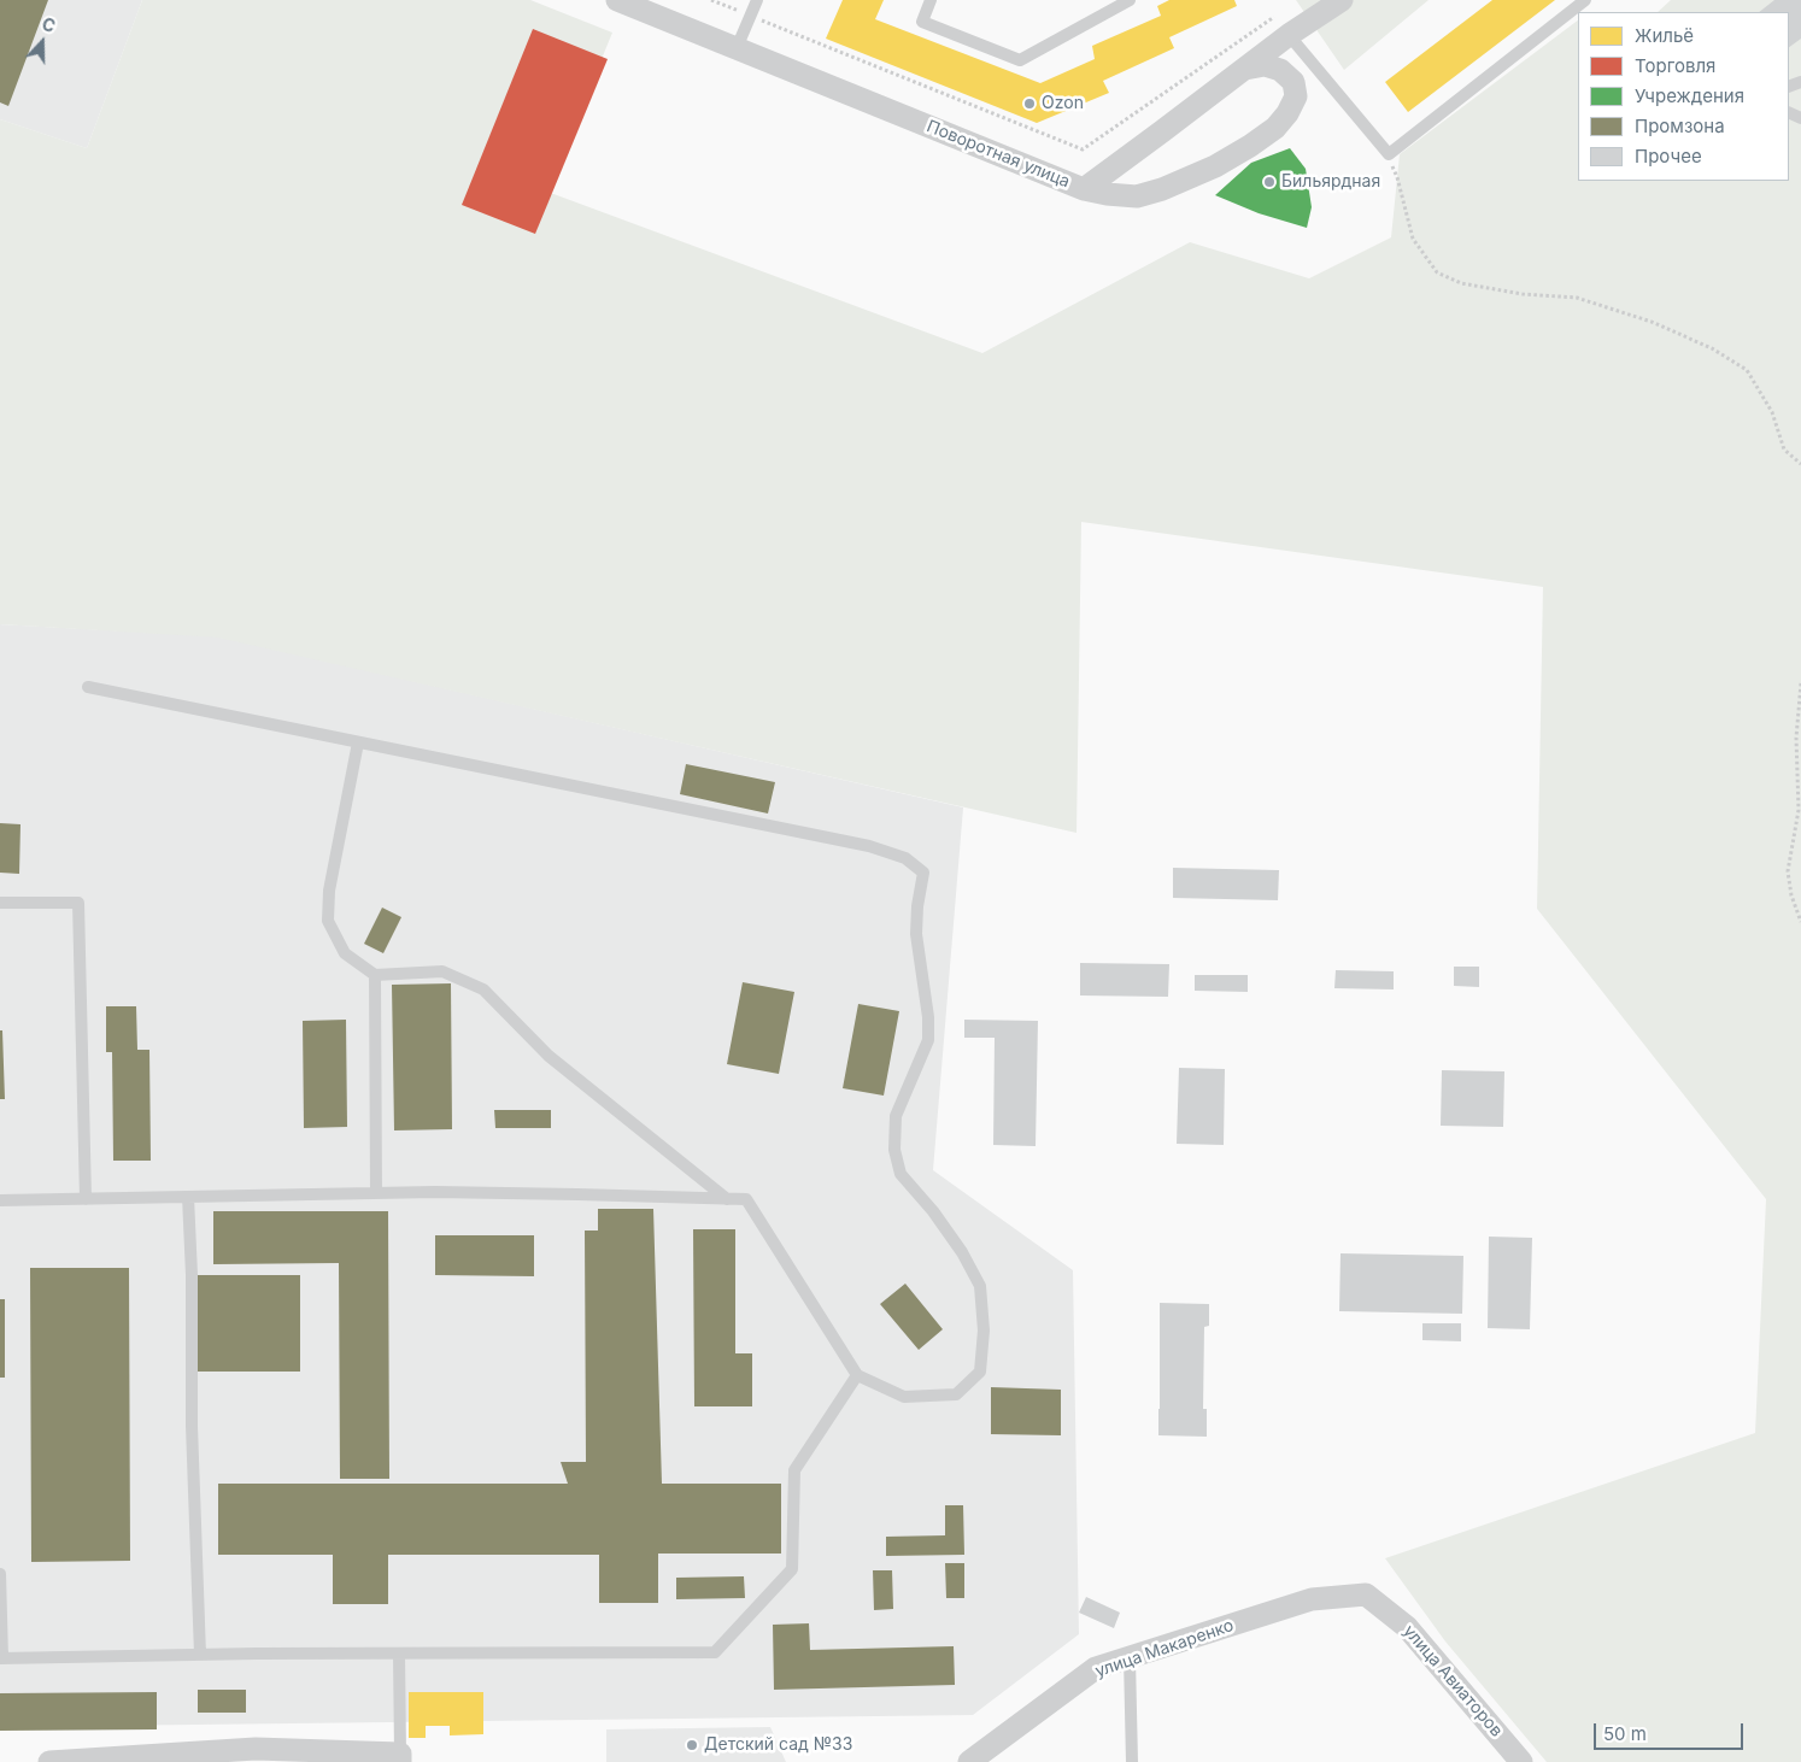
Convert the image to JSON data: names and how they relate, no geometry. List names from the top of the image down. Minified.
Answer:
{"streets":{"street":["Поворотная улица","улица Макаренко","улица Авиаторов"]},"crossings":[["улица Макаренко","улица Авиаторов"]],"places":["Ozon","Бильярдная","Детский сад №33"],"legend":["Жильё","Торговля","Учреждения","Промзона","Прочее"],"scale_bar":"50 m","north":"top"}
